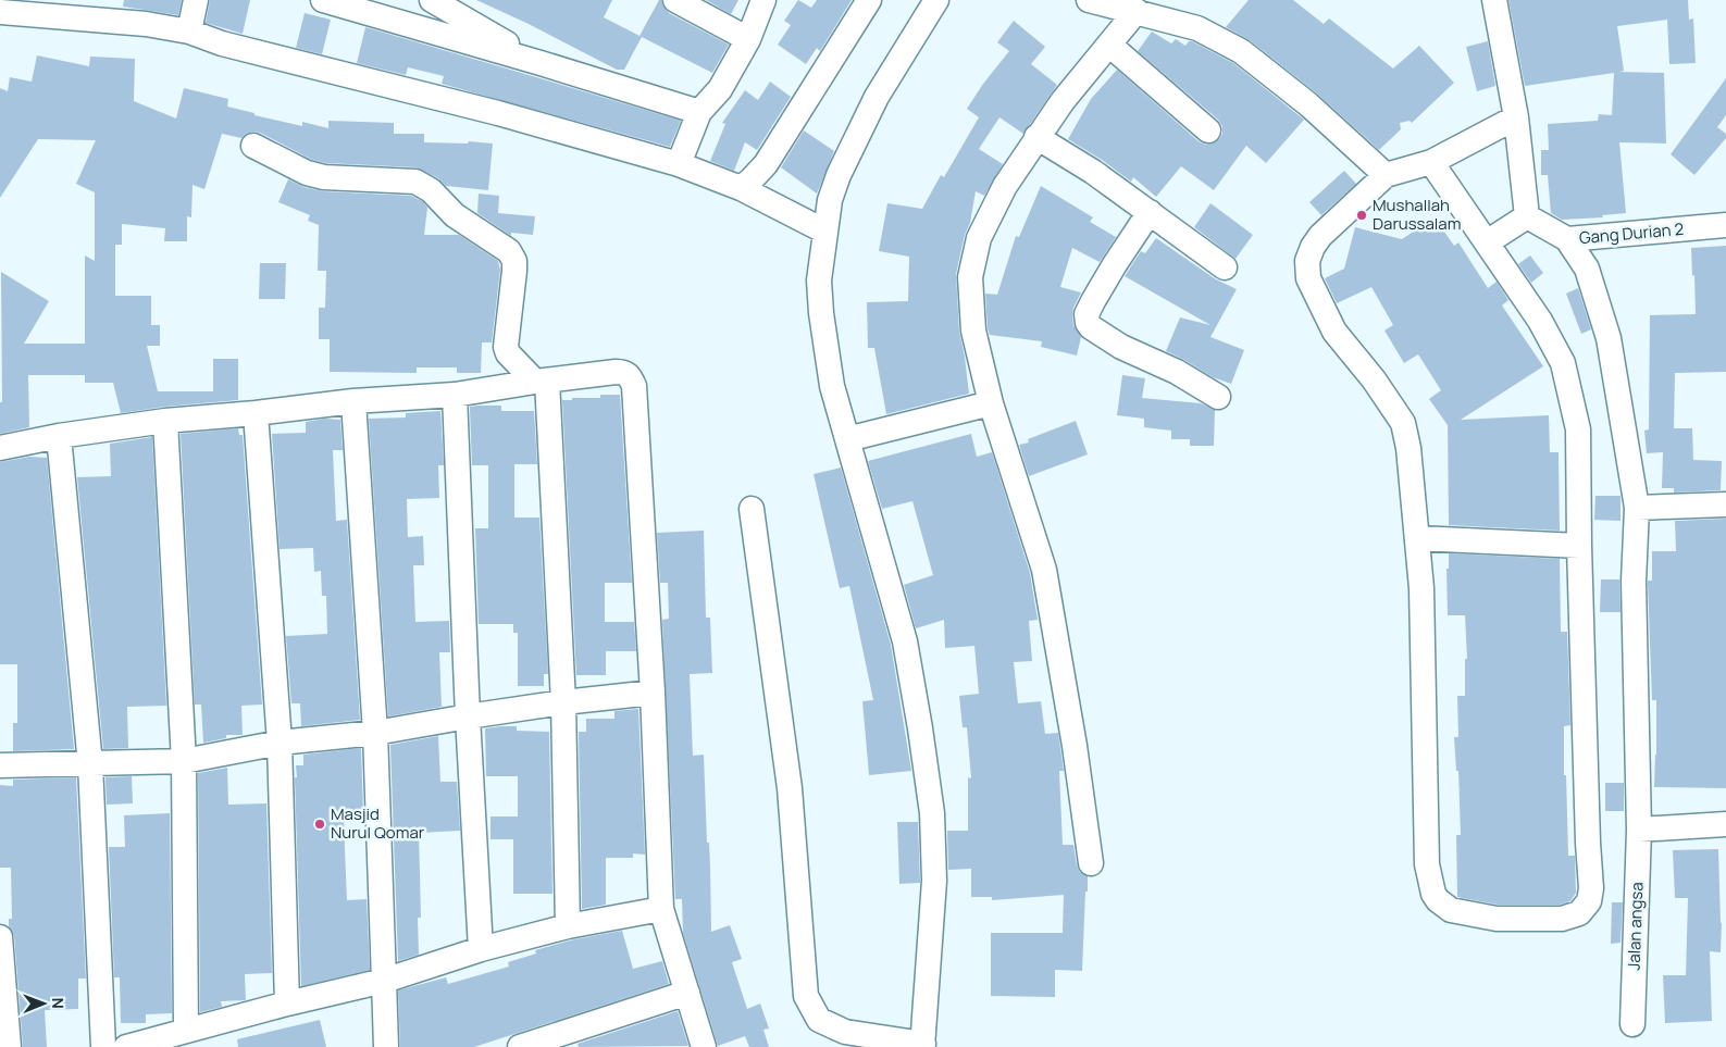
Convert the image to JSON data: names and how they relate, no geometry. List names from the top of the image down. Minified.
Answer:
{"streets":{"street":["Gang Durian 2","Jalan angsa"]},"crossings":[["Gang Durian 2","Jalan angsa"]],"places":["Mushallah Darussalam","Masjid Nurul Qomar"],"north":"right"}
